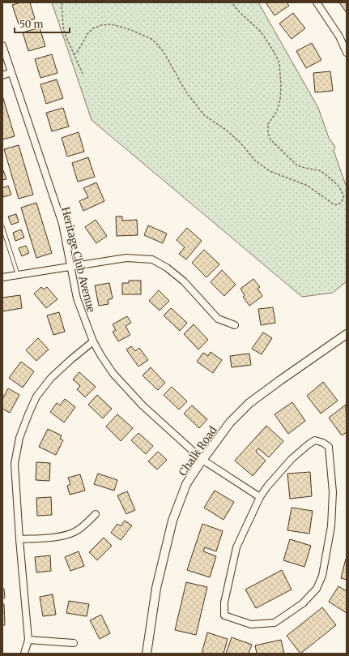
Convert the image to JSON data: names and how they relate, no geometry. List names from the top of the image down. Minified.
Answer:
{"streets":{"street":["Heritage Club Avenue","Chalk Road"]},"crossings":[["Heritage Club Avenue","Chalk Road"]],"scale_bar":"50 m"}
